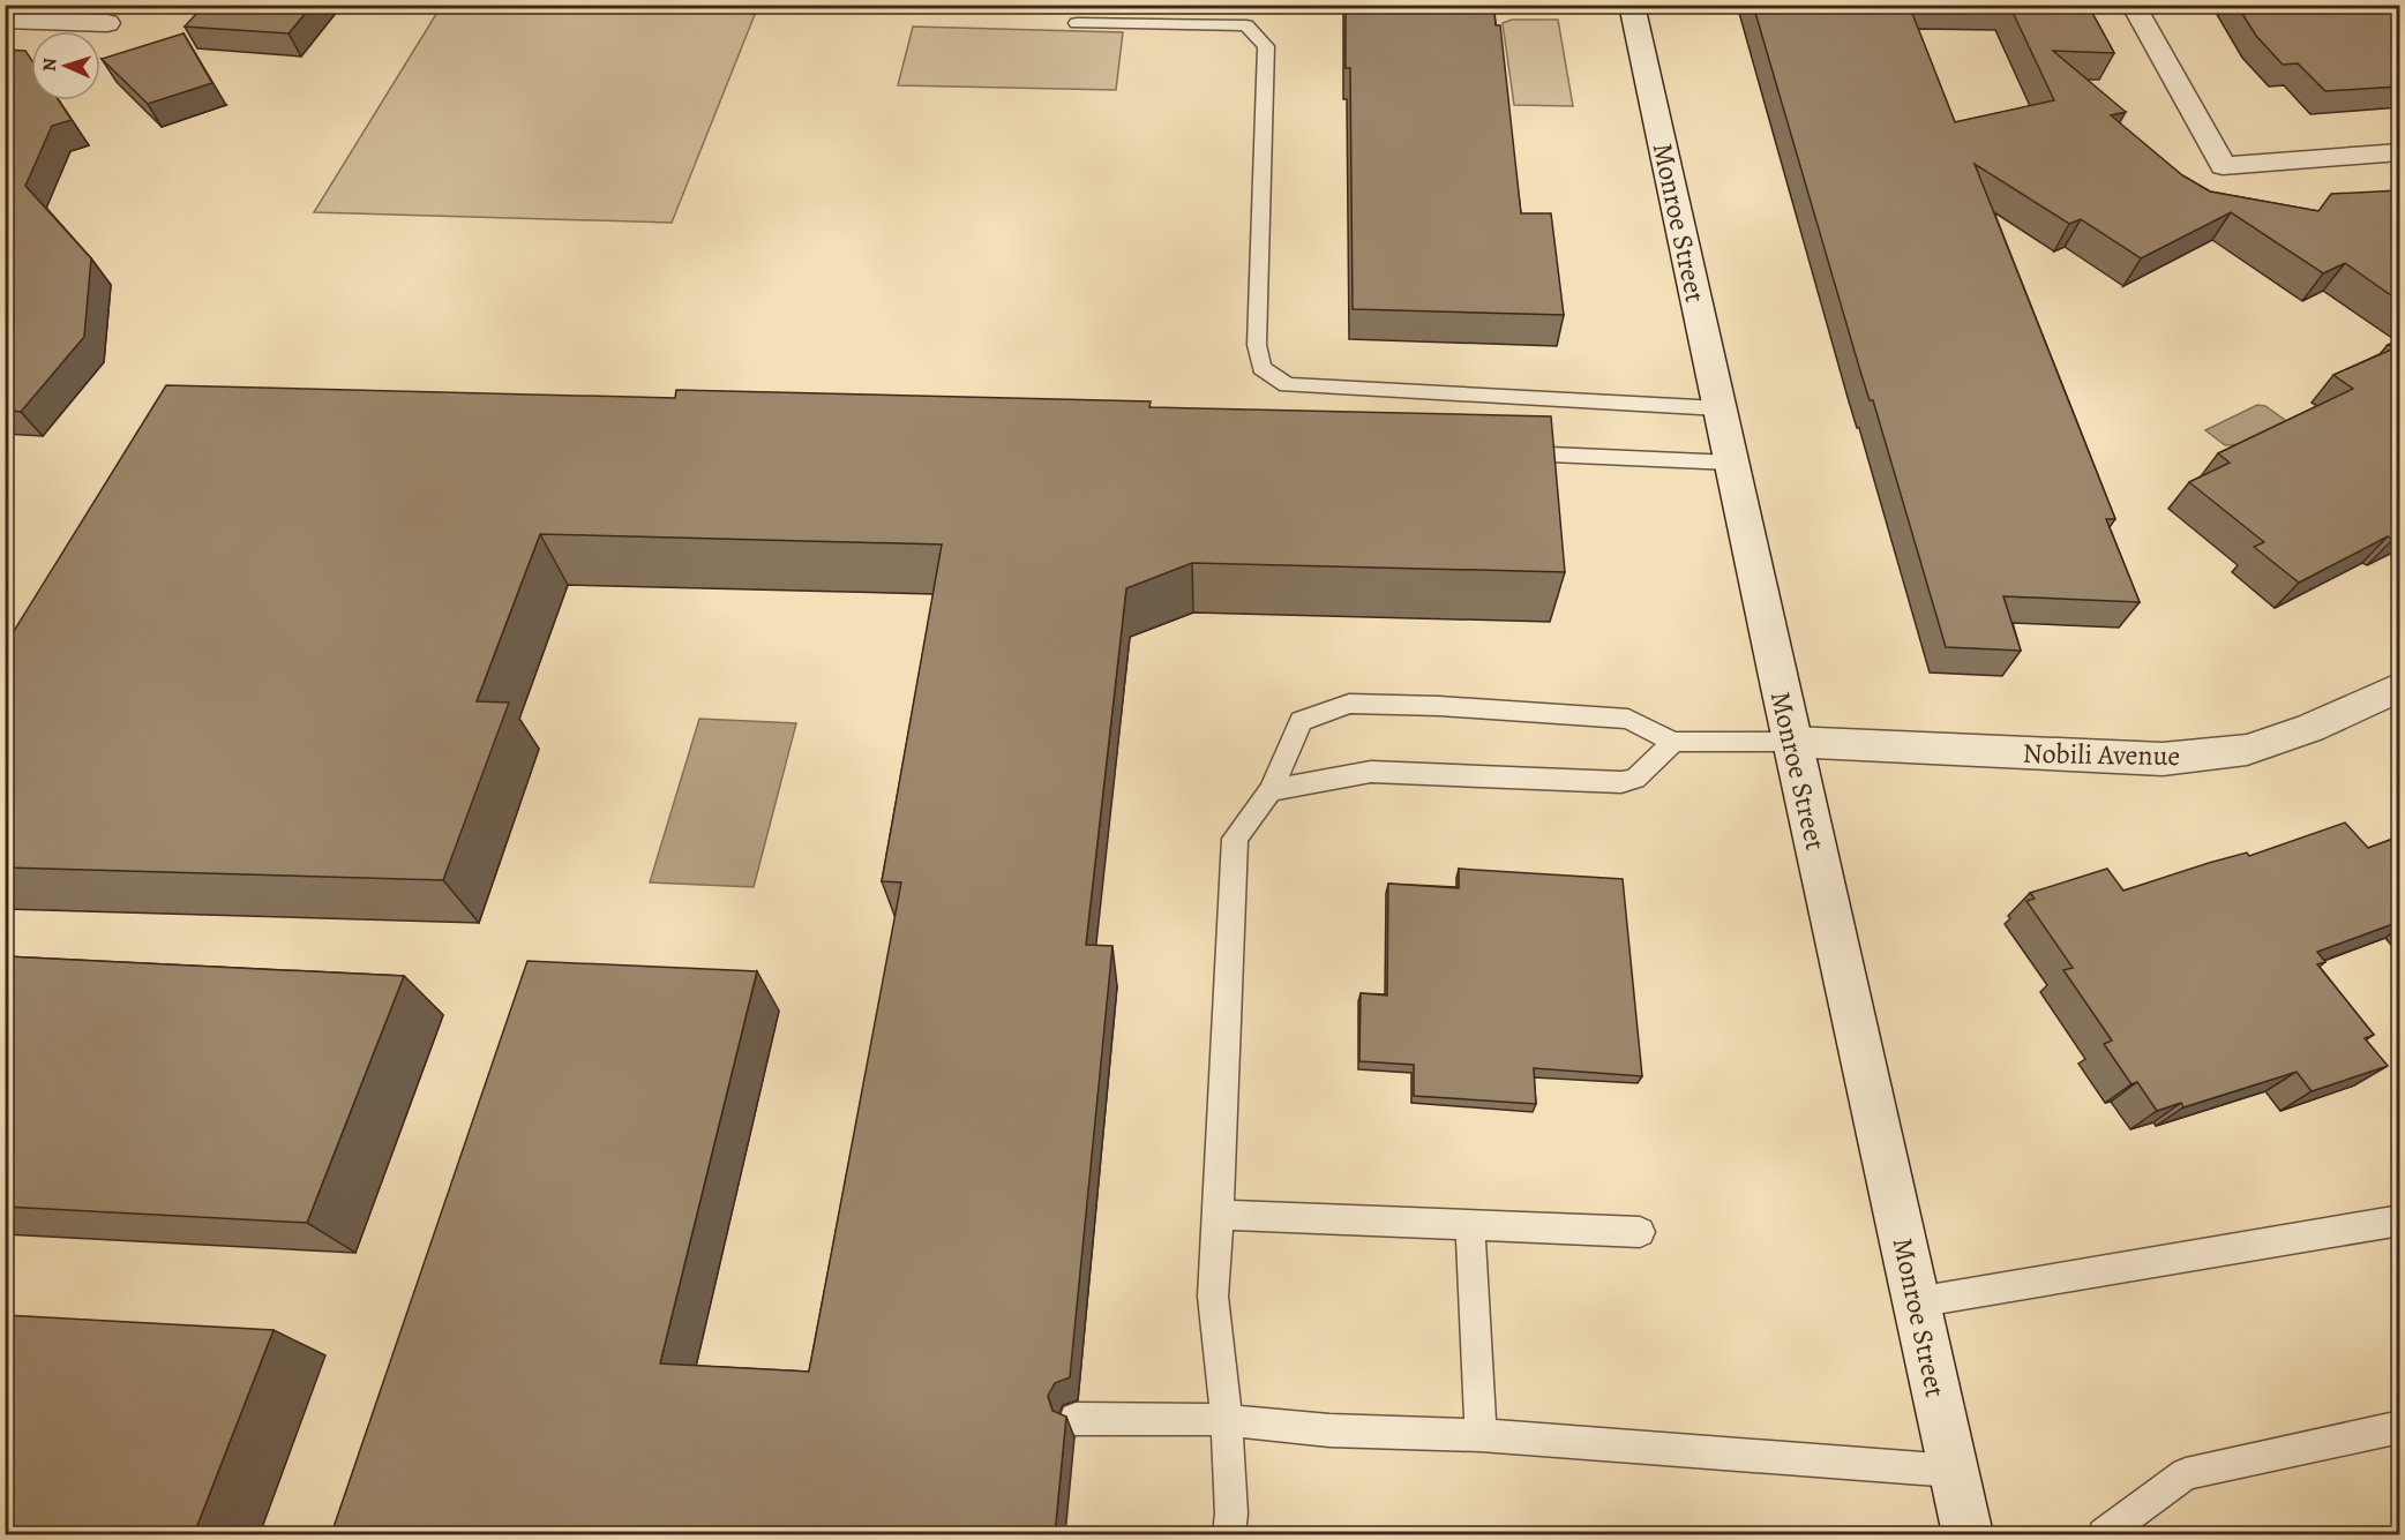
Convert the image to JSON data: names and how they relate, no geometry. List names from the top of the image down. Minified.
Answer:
{"streets":{"main road":["Monroe Street","Nobili Avenue"]},"crossings":[["Monroe Street","Nobili Avenue"]],"north":"left"}
